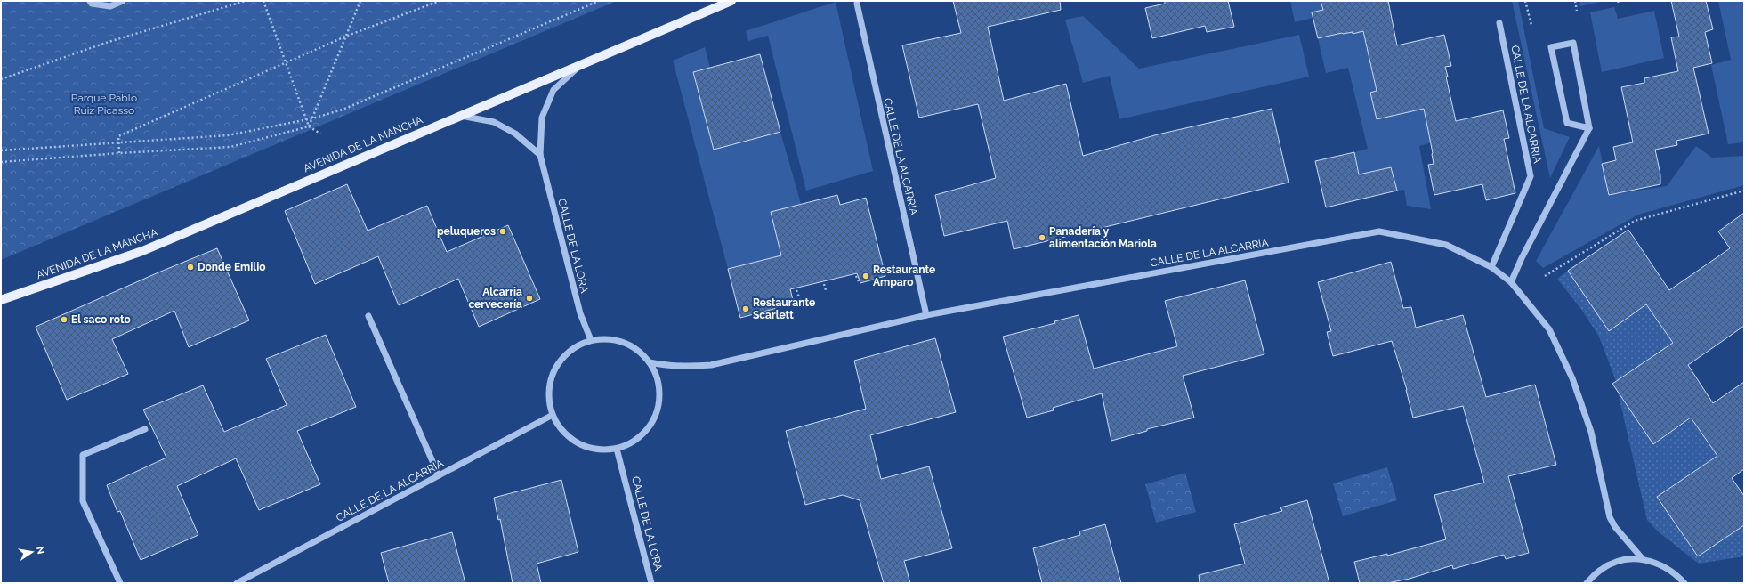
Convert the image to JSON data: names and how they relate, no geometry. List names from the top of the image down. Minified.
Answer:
{"streets":{"main road":["AVENIDA DE LA MANCHA"],"street":["CALLE DE LA ALCARRIA","CALLE DE LA LORA"]},"crossings":[["CALLE DE LA ALCARRIA","CALLE DE LA LORA"],["AVENIDA DE LA MANCHA","CALLE DE LA LORA"]],"parks":["Parque Pablo Ruiz Picasso"],"places":["peluqueros","Panadería y alimentación Mariola","Donde Emilio","Restaurante Amparo","Alcarria cervecería","Restaurante Scarlett","El saco roto"],"north":"right"}
